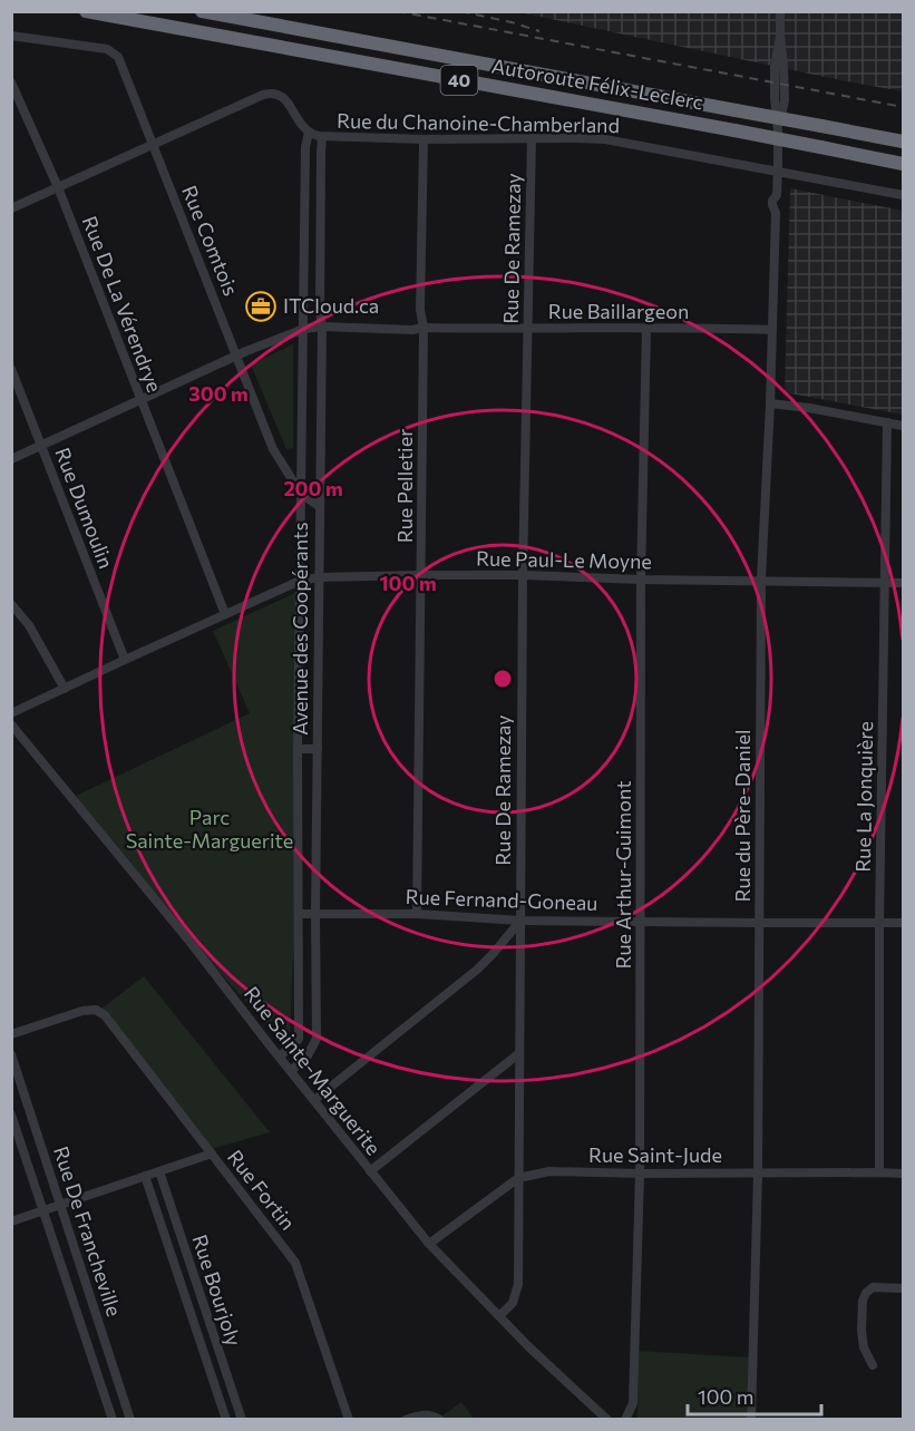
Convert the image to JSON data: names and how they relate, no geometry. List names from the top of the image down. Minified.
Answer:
{"streets":{"highway":["40","Autoroute Félix-Leclerc"],"street":["Rue du Chanoine-Chamberland","Rue Comtois","Rue De Ramezay","Rue De La Vérendrye","Rue Baillargeon","Rue Pelletier","Rue Dumoulin","Rue Paul-Le Moyne","Avenue des Coopérants","Rue La Jonquière","Rue du Père-Daniel","Rue Arthur-Guimont","Rue Fernand-Goneau","Rue Sainte-Marguerite","Rue Saint-Jude","Rue Fortin","Rue De Francheville","Rue Bourjoly"]},"crossings":[["Rue du Chanoine-Chamberland","Rue Comtois"],["Rue du Chanoine-Chamberland","Rue De Ramezay"],["Rue du Chanoine-Chamberland","Rue De La Vérendrye"],["Rue du Chanoine-Chamberland","Rue Pelletier"],["Rue du Chanoine-Chamberland","Avenue des Coopérants"],["Rue du Chanoine-Chamberland","Rue du Père-Daniel"],["Rue Comtois","Rue Baillargeon"],["Rue Comtois","Avenue des Coopérants"],["Rue De Ramezay","Rue Baillargeon"],["Rue De Ramezay","Rue Paul-Le Moyne"],["Rue De Ramezay","Rue Fernand-Goneau"],["Rue De Ramezay","Rue Sainte-Marguerite"],["Rue De Ramezay","Rue Saint-Jude"],["Rue De La Vérendrye","Rue Baillargeon"],["Rue De La Vérendrye","Rue Paul-Le Moyne"],["Rue Baillargeon","Rue Pelletier"],["Rue Baillargeon","Rue Dumoulin"],["Rue Baillargeon","Avenue des Coopérants"],["Rue Baillargeon","Rue du Père-Daniel"],["Rue Baillargeon","Rue Arthur-Guimont"],["Rue Pelletier","Rue Paul-Le Moyne"],["Rue Pelletier","Rue Fernand-Goneau"],["Rue Dumoulin","Rue Paul-Le Moyne"],["Rue Paul-Le Moyne","Avenue des Coopérants"],["Rue Paul-Le Moyne","Rue La Jonquière"],["Rue Paul-Le Moyne","Rue du Père-Daniel"],["Rue Paul-Le Moyne","Rue Arthur-Guimont"],["Avenue des Coopérants","Rue Fernand-Goneau"],["Avenue des Coopérants","Rue Sainte-Marguerite"],["Rue La Jonquière","Rue Fernand-Goneau"],["Rue La Jonquière","Rue Saint-Jude"],["Rue du Père-Daniel","Rue Fernand-Goneau"],["Rue du Père-Daniel","Rue Saint-Jude"],["Rue Arthur-Guimont","Rue Fernand-Goneau"],["Rue Arthur-Guimont","Rue Saint-Jude"],["Rue Sainte-Marguerite","Rue Saint-Jude"]],"parks":["Parc Sainte-Marguerite"],"places":{"office":["ITCloud.ca"]},"scale_bar":"100 m","rings":["300 m","200 m","100 m"]}
